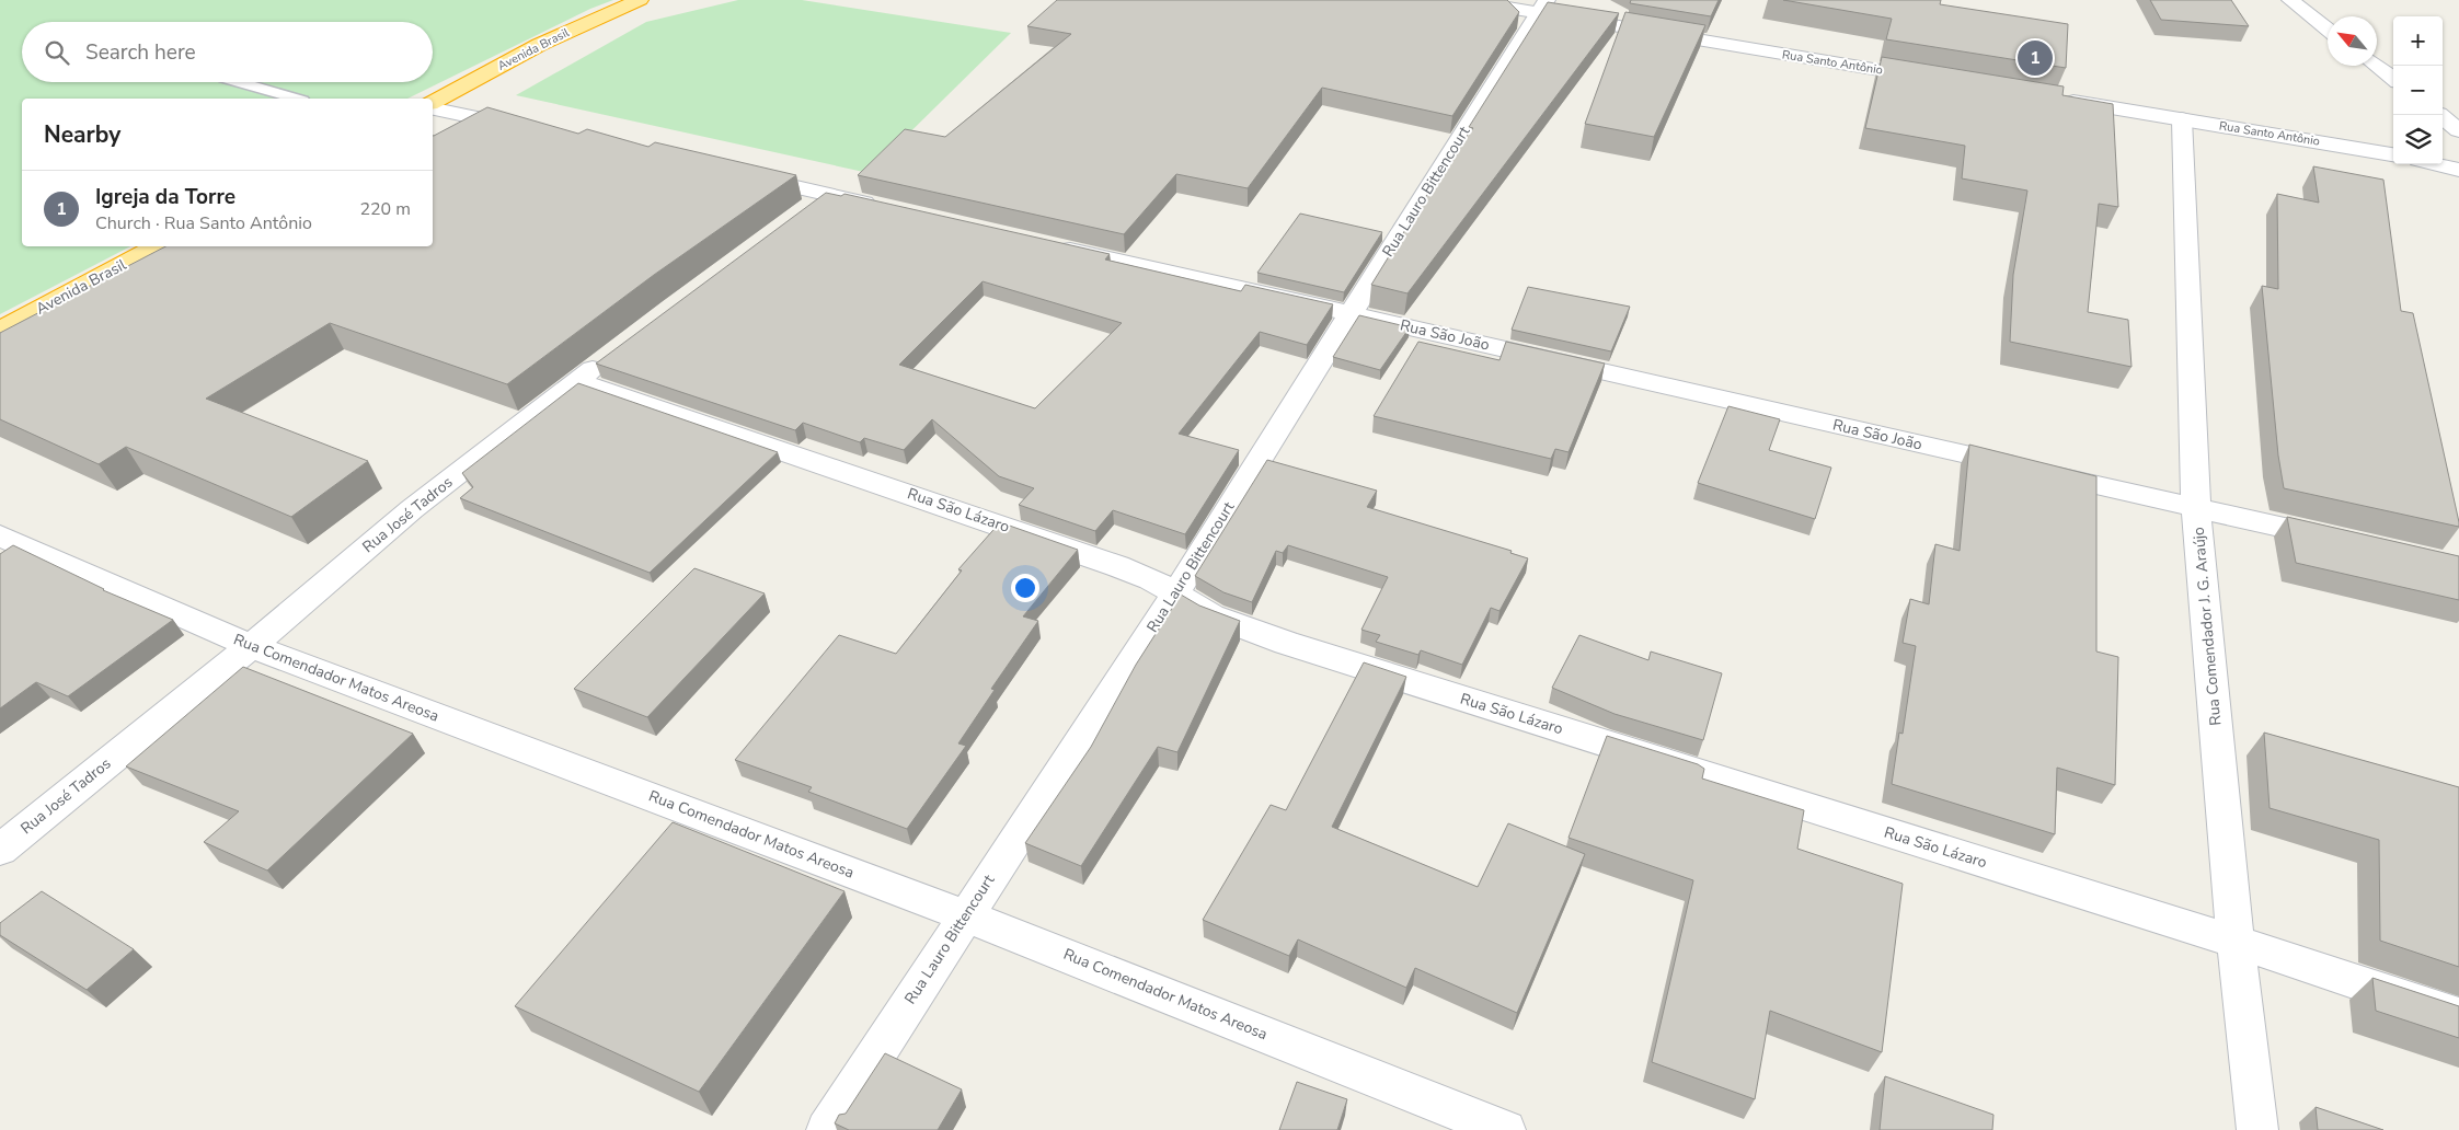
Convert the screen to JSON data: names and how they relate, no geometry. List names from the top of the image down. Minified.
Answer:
{"streets":{"highway":["Avenida Brasil"],"street":["Rua Santo Antônio","Rua Lauro Bittencourt","Rua São João","Rua São Lázaro","Rua José Tadros","Rua Comendador J. G. Araújo","Rua Comendador Matos Areosa"]},"crossings":[["Rua Santo Antônio","Rua Lauro Bittencourt"],["Rua Santo Antônio","Rua Comendador J. G. Araújo"],["Rua Lauro Bittencourt","Rua São João"],["Rua Lauro Bittencourt","Rua São Lázaro"],["Rua Lauro Bittencourt","Rua Comendador Matos Areosa"],["Rua São João","Rua Comendador J. G. Araújo"],["Rua São Lázaro","Rua José Tadros"],["Rua São Lázaro","Rua Comendador J. G. Araújo"],["Rua José Tadros","Rua Comendador Matos Areosa"]],"north":"top left","page":{"map_buttons":["+","−"],"search":"Search here","pins":"1","heading":"Nearby","list":[{"mark":"1","name":"Igreja da Torre","note":"Church · Rua Santo Antônio","value":"220 m"}]}}
